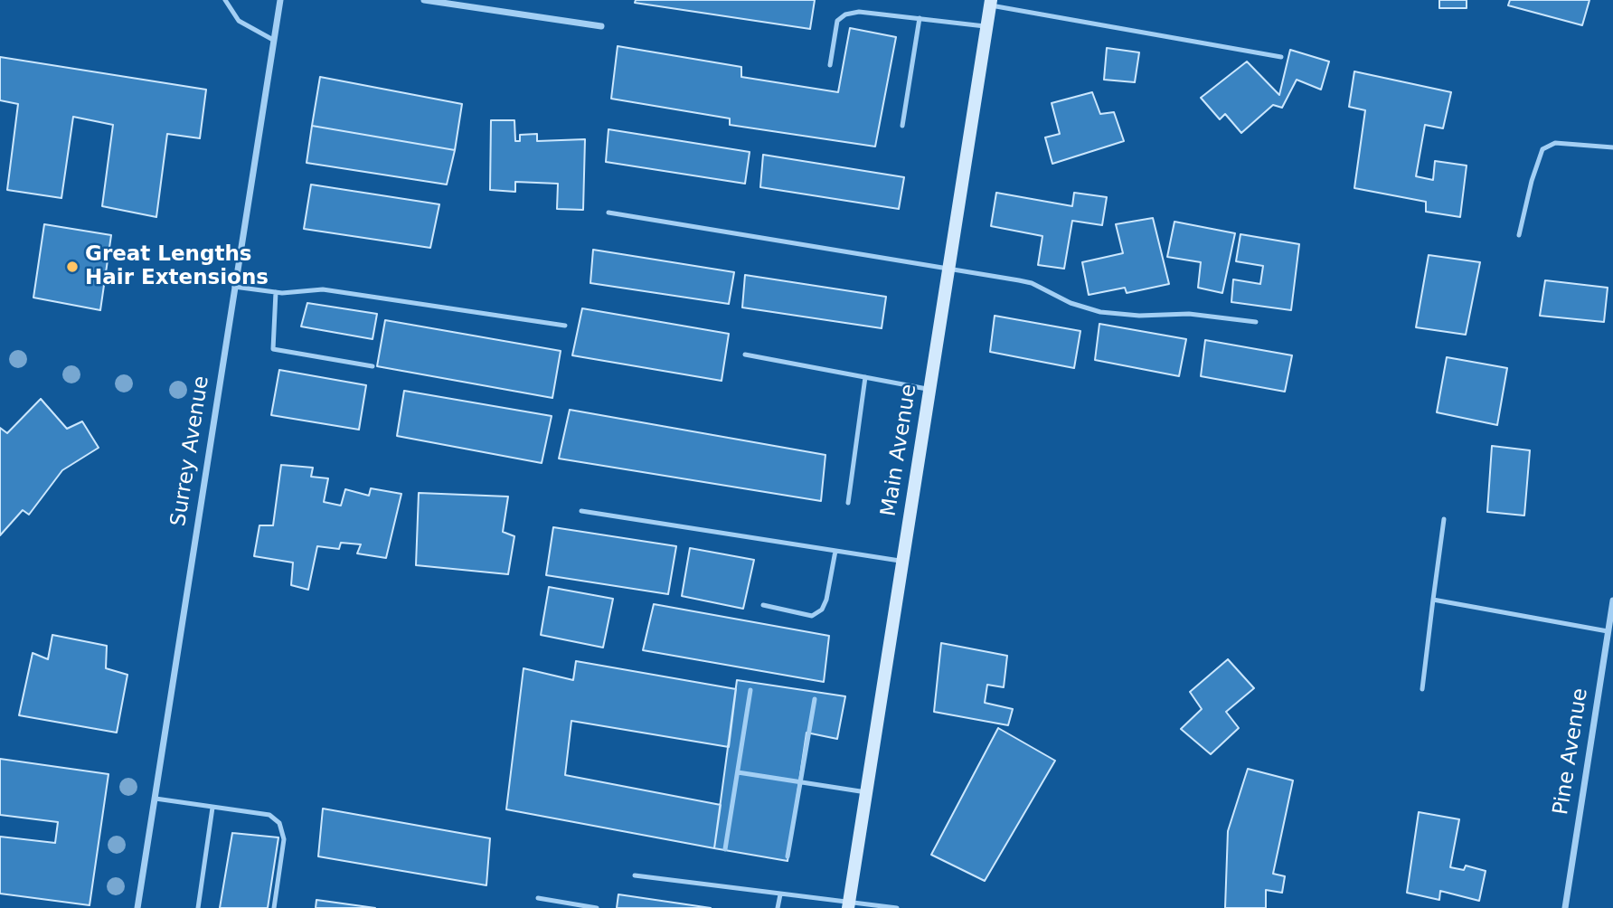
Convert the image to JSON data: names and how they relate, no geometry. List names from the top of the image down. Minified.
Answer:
{"streets":{"street":["Main Avenue","Surrey Avenue","Pine Avenue"]},"places":["Great Lengths Hair Extensions"]}
